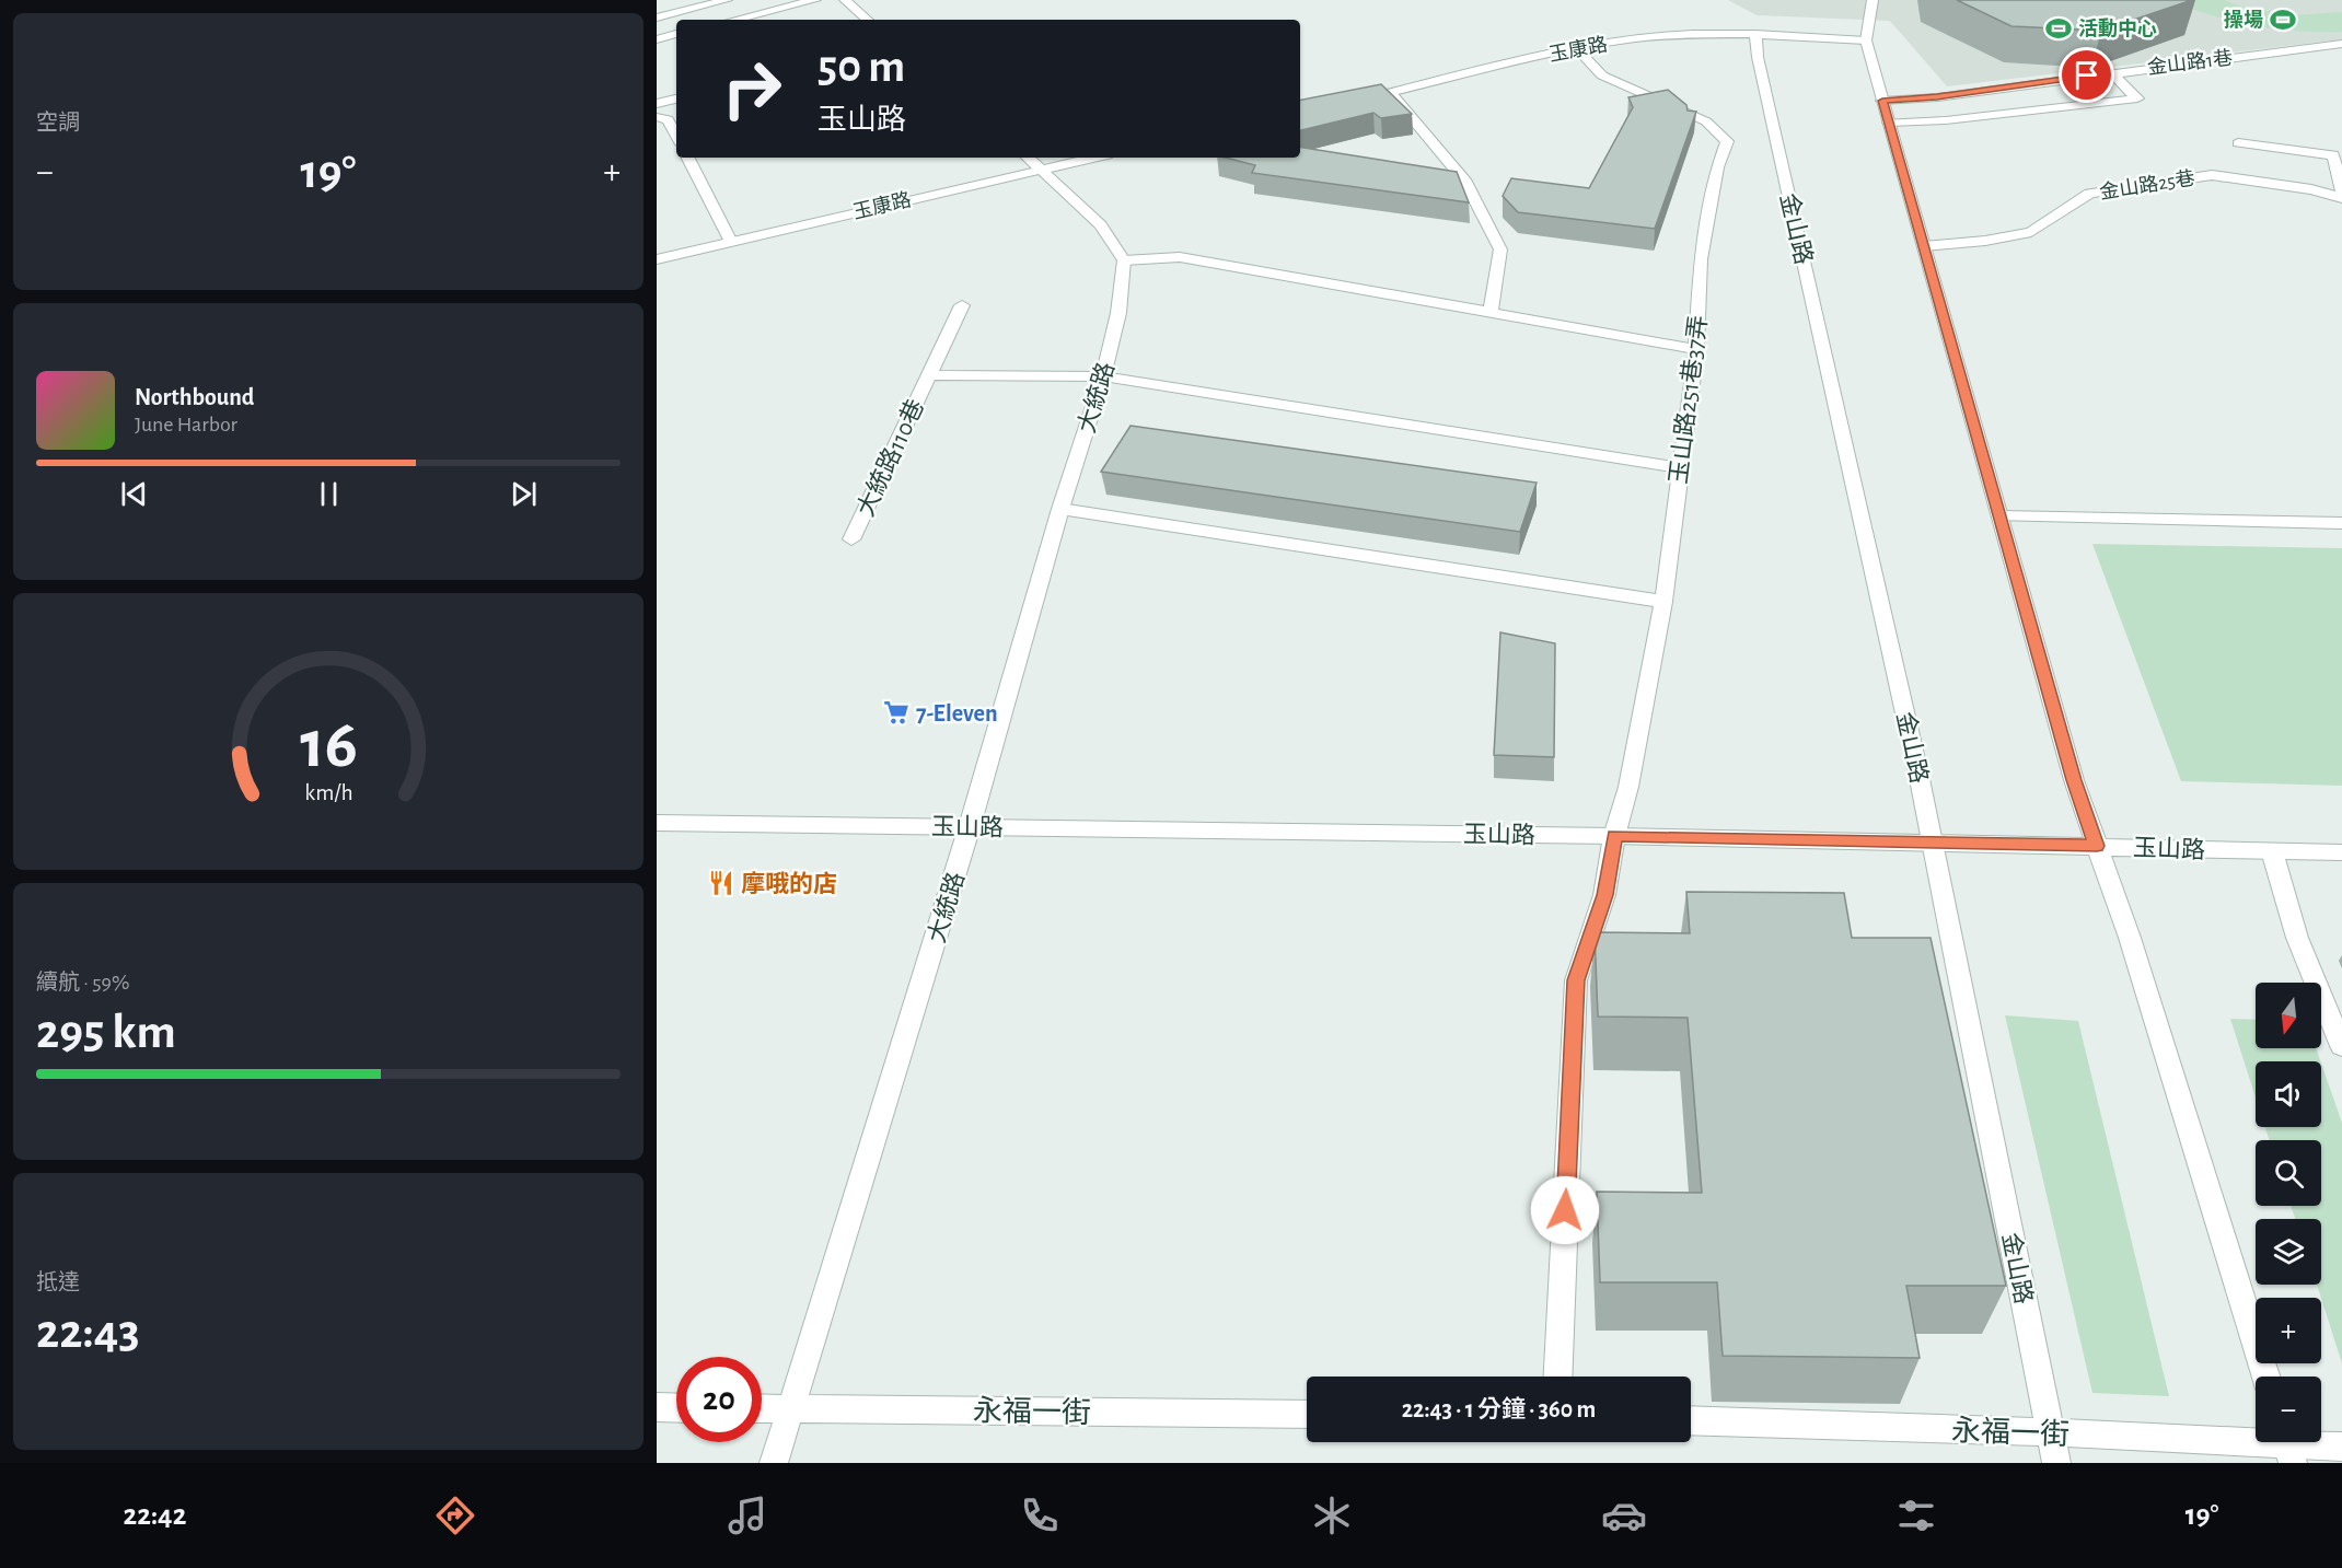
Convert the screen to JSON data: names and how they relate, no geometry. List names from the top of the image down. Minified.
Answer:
{"streets":{"street":["玉康路","金山路1巷","金山路25巷","金山路","大統路","玉山路251巷37弄","大統路110巷","玉山路","永福一街"]},"crossings":[["玉康路","金山路"],["玉康路","玉山路251巷37弄"],["金山路","玉山路"],["金山路","永福一街"],["大統路","大統路110巷"],["大統路","玉山路"],["大統路","永福一街"],["玉山路251巷37弄","大統路110巷"],["玉山路251巷37弄","玉山路"]],"places":{"sports":["操場","活動中心"],"supermarket":["7-Eleven"],"restaurant":["摩哦的店"]},"north":"bottom","page":{"tile":["空調",["續航 · 59%","295 km"],["抵達","22:43"]],"turn":["50 m","玉山路"],"heat":["−","19°","+"],"song":["Northbound","June Harbor"],"map_buttons":["+","−"],"limit":"20","trip":"22:43 · 1 分鐘 · 360 m","tabs":["22:42","19°"],"gauge":["16","km/h"]}}
